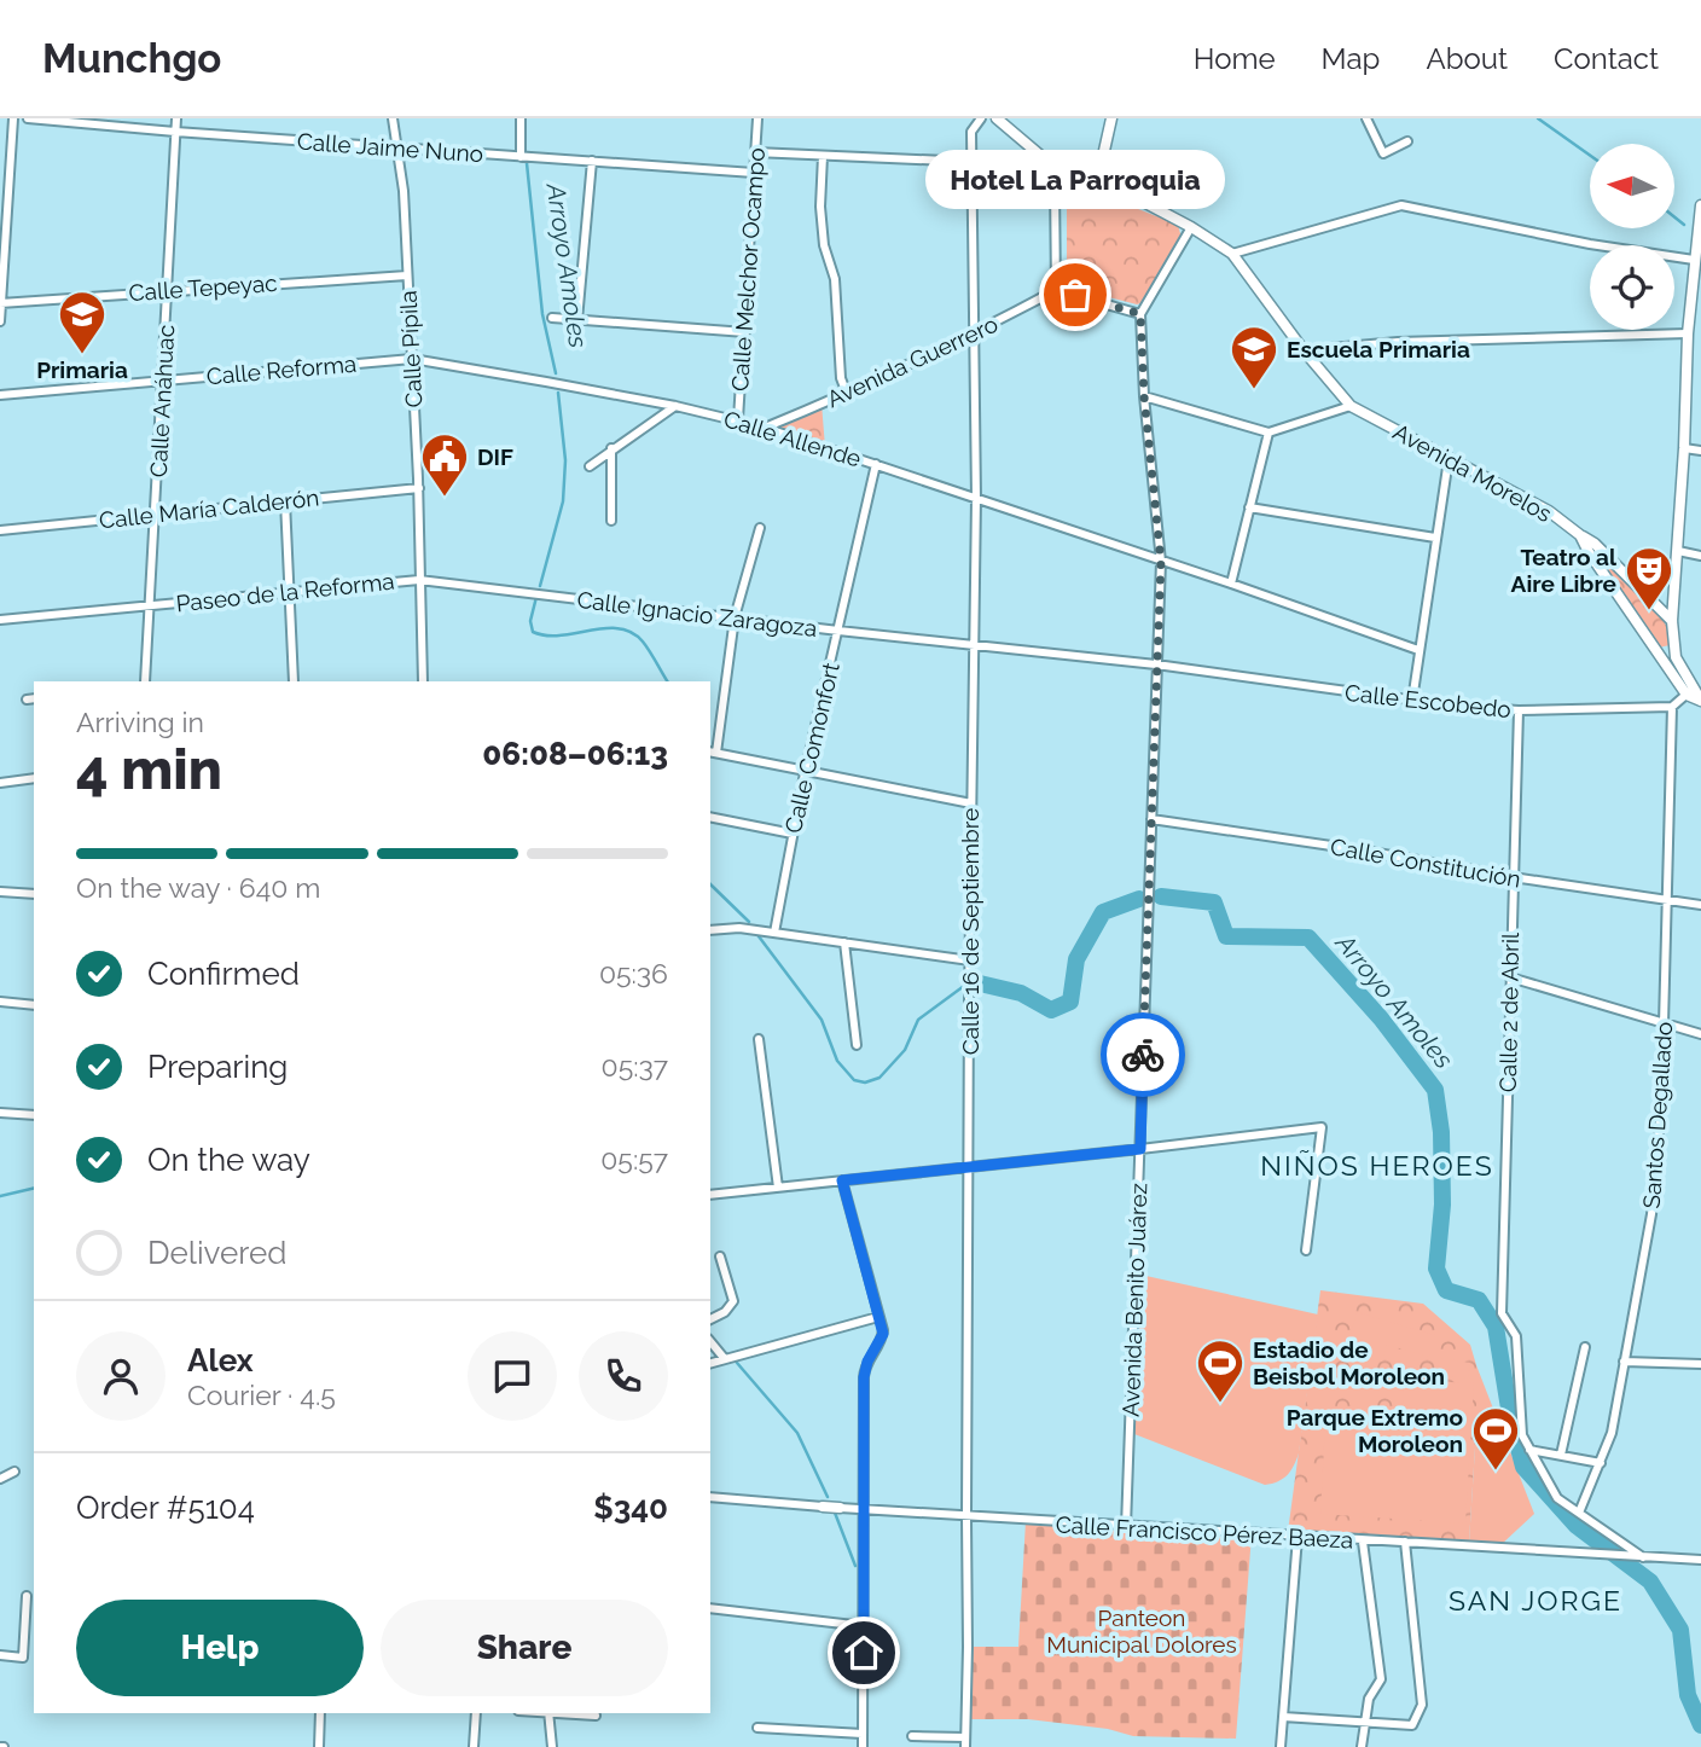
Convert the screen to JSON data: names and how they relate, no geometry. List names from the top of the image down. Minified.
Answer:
{"streets":{"street":["Calle Jaime Nuno","Calle Melchor Ocampo","Calle Tepeyac","Calle Pípila","Avenida Guerrero","Calle Reforma","Calle Anáhuac","Calle Allende","Avenida Morelos","Calle María Calderón","Paseo de la Reforma","Calle Ignacio Zaragoza","Calle Escobedo","Calle Comonfort","Calle Constitución","Calle 16 de Septiembre","Calle 2 de Abril","Santos Degallado","Avenida Benito Juárez","Calle Francisco Pérez Baeza"]},"crossings":[["Calle Jaime Nuno","Calle Melchor Ocampo"],["Calle Jaime Nuno","Calle Pípila"],["Calle Jaime Nuno","Calle Anáhuac"],["Calle Melchor Ocampo","Calle Allende"],["Calle Tepeyac","Calle Pípila"],["Calle Tepeyac","Calle Anáhuac"],["Calle Pípila","Calle Reforma"],["Calle Pípila","Calle Allende"],["Calle Pípila","Calle María Calderón"],["Calle Pípila","Paseo de la Reforma"],["Calle Pípila","Calle Ignacio Zaragoza"],["Avenida Guerrero","Calle Allende"],["Avenida Guerrero","Calle 16 de Septiembre"],["Calle Reforma","Calle Anáhuac"],["Calle Reforma","Calle Allende"],["Calle Anáhuac","Calle María Calderón"],["Calle Anáhuac","Paseo de la Reforma"],["Calle Allende","Calle Comonfort"],["Calle Allende","Calle 16 de Septiembre"],["Calle Allende","Avenida Benito Juárez"],["Paseo de la Reforma","Calle Ignacio Zaragoza"],["Calle Ignacio Zaragoza","Calle Escobedo"],["Calle Ignacio Zaragoza","Calle Comonfort"],["Calle Ignacio Zaragoza","Calle 16 de Septiembre"],["Calle Ignacio Zaragoza","Avenida Benito Juárez"],["Calle Escobedo","Calle 2 de Abril"],["Calle Escobedo","Santos Degallado"],["Calle Escobedo","Avenida Benito Juárez"],["Calle Constitución","Calle 2 de Abril"],["Calle Constitución","Santos Degallado"],["Calle Constitución","Avenida Benito Juárez"],["Calle 16 de Septiembre","Calle Francisco Pérez Baeza"],["Avenida Benito Juárez","Calle Francisco Pérez Baeza"]],"districts":["NIÑOS HEROES","SAN JORGE"],"water":["Arroyo Amoles"],"parks":["Panteon Municipal Dolores"],"places":{"other":["Hotel La Parroquia"],"school or university":["Primaria","Escuela Primaria"],"public building":["DIF"],"theatre":["Teatro al Aire Libre"],"sports":["Estadio de Beisbol Moroleon","Parque Extremo Moroleon"]},"north":"left","page":{"header":"Munchgo","nav":["Home","Map","About","Contact"],"bubble":"Hotel La Parroquia","heading":["4 min","Arriving in","06:08–06:13"],"panel":["Alex","Courier · 4.5","Order #5104","$340"],"bar":"On the way · 640 m","list":[["Confirmed","05:36"],["Preparing","05:37"],["On the way","05:57"],"Delivered"],"buttons":["Help","Share"]}}
